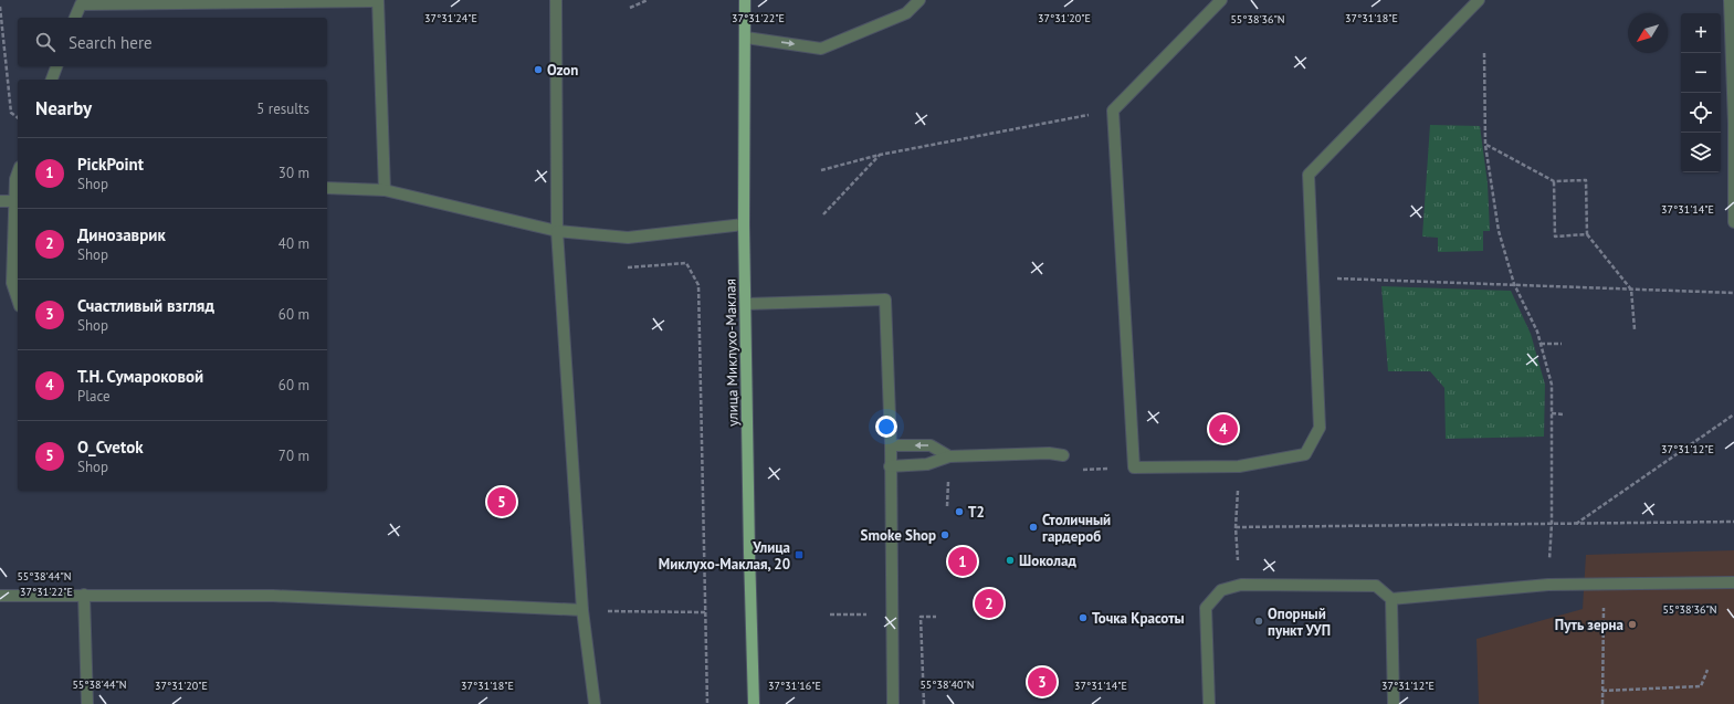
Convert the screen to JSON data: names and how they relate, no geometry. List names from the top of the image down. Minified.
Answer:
{"streets":{"main road":["улица Миклухо-Маклая"]},"places":{"other":["Ozon","T2","Столичный гардероб","Smoke Shop","Шоколад","Точка Красоты","Опорный пункт УУП","Путь зерна"],"transit":["Улица Миклухо-Маклая, 20"]},"north":"bottom left","page":{"map_buttons":["+","−"],"search":"Search here","heading":["Nearby","5 results"],"list":[{"mark":"1","name":"PickPoint","note":"Shop","value":"30 m"},{"mark":"2","name":"Динозаврик","note":"Shop","value":"40 m"},{"mark":"3","name":"Счастливый взгляд","note":"Shop","value":"60 m"},{"mark":"4","name":"Т.Н. Сумароковой","note":"Place","value":"60 m"},{"mark":"5","name":"O_Cvetok","note":"Shop","value":"70 m"}],"pins":["4","5","1","2","3"]},"coordinates":["37°31'24\"E","37°31'22\"E","37°31'18\"E","37°31'20\"E","55°38'36\"N","37°31'14\"E","37°31'12\"E","55°38'44\"N","55°38'40\"N","37°31'16\"E"]}
